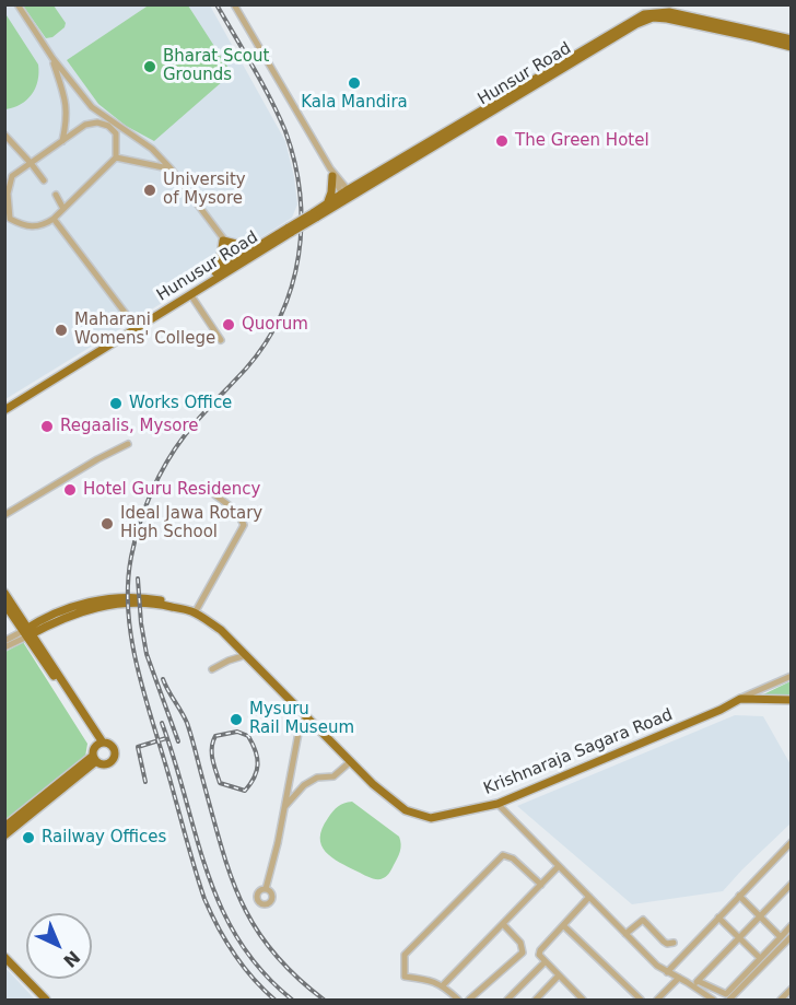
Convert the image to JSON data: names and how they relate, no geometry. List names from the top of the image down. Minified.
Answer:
{"streets":{"main road":["Hunsur Road","Hunusur Road","Krishnaraja Sagara Road"]},"crossings":[["Hunsur Road","Hunusur Road"]],"places":["Bharat Scout Grounds","Kala Mandira","The Green Hotel","University of Mysore","Quorum","Maharani Womens' College","Works Office","Regaalis, Mysore","Hotel Guru Residency","Ideal Jawa Rotary High School","Mysuru Rail Museum","Railway Offices"],"north":"bottom right"}
